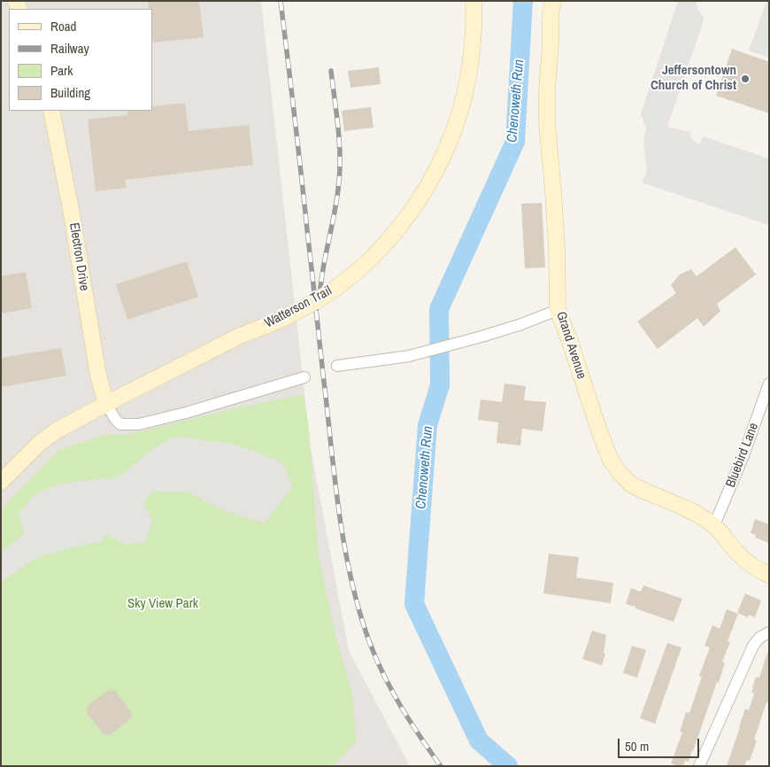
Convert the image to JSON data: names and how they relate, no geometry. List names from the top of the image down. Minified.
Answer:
{"streets":{"street":["Electron Drive","Watterson Trail","Grand Avenue","Bluebird Lane"]},"crossings":[["Electron Drive","Watterson Trail"],["Grand Avenue","Bluebird Lane"]],"water":["Chenoweth Run"],"parks":["Sky View Park"],"places":["Jeffersontown Church of Christ"],"legend":["Road","Railway","Park","Building"],"scale_bar":"50 m"}
